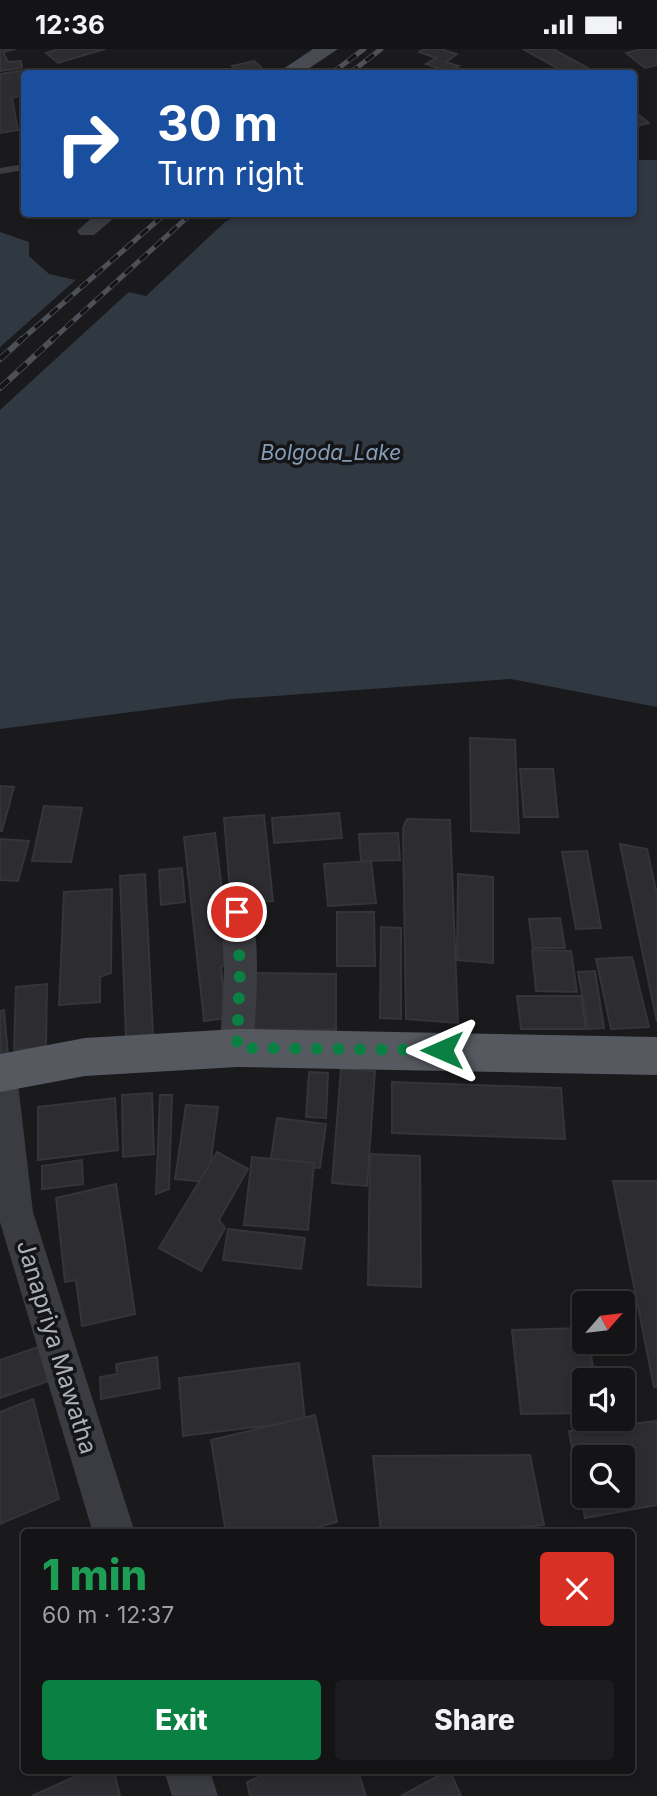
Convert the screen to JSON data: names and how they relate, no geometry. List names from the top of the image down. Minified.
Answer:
{"streets":{"street":["Janapriya Mawatha"]},"water":["Bolgoda_Lake"],"north":"top right","page":{"status":"12:36","turn":["30 m","Turn right"],"heading":["1 min","60 m · 12:37"],"buttons":["Exit","Share"]}}
